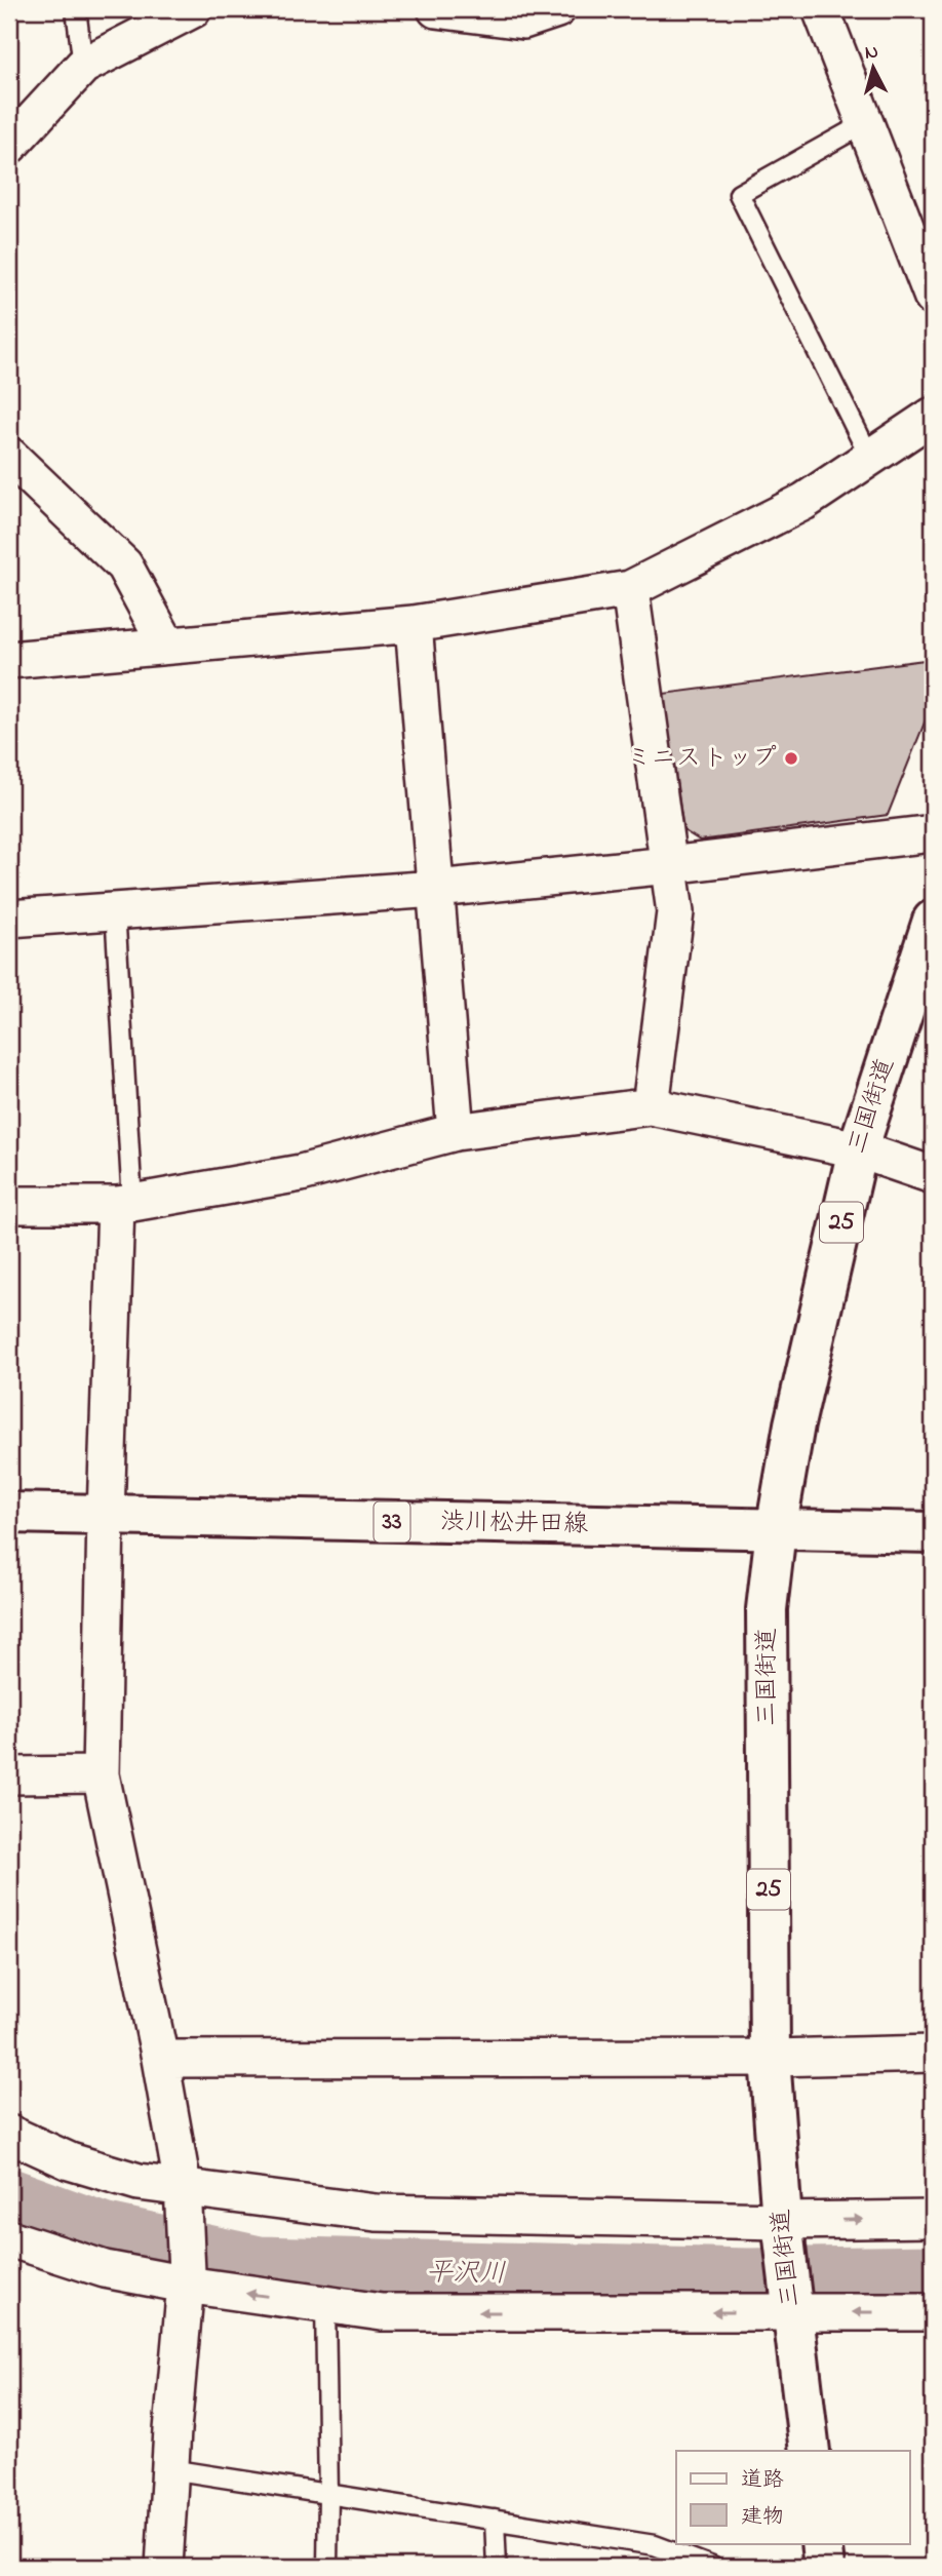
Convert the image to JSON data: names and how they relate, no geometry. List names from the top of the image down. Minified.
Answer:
{"streets":{"main road":["三国街道","25","33","渋川松井田線"]},"crossings":[["三国街道","渋川松井田線"]],"water":["平沢川"],"places":["ミニストップ"],"legend":["道路","建物"],"north":"top"}
